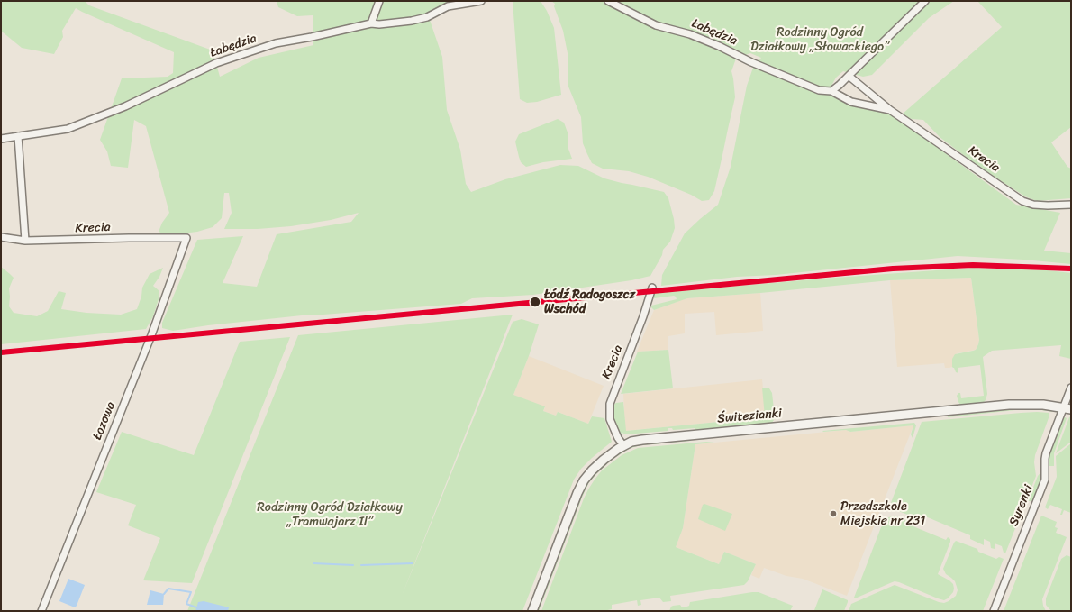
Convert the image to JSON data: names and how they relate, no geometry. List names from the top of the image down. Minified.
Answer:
{"streets":{"street":["Łabędzia","Krecia","Świtezianki","Łozowa","Syrenki"]},"crossings":[["Łabędzia","Krecia"],["Krecia","Świtezianki"],["Krecia","Łozowa"],["Świtezianki","Syrenki"]],"parks":["Rodzinny Ogród Działkowy „Słowackiego”","Rodzinny Ogród Działkowy „Tramwajarz II”"],"places":["Łódź Radogoszcz Wschód","Przedszkole Miejskie nr 231"]}
